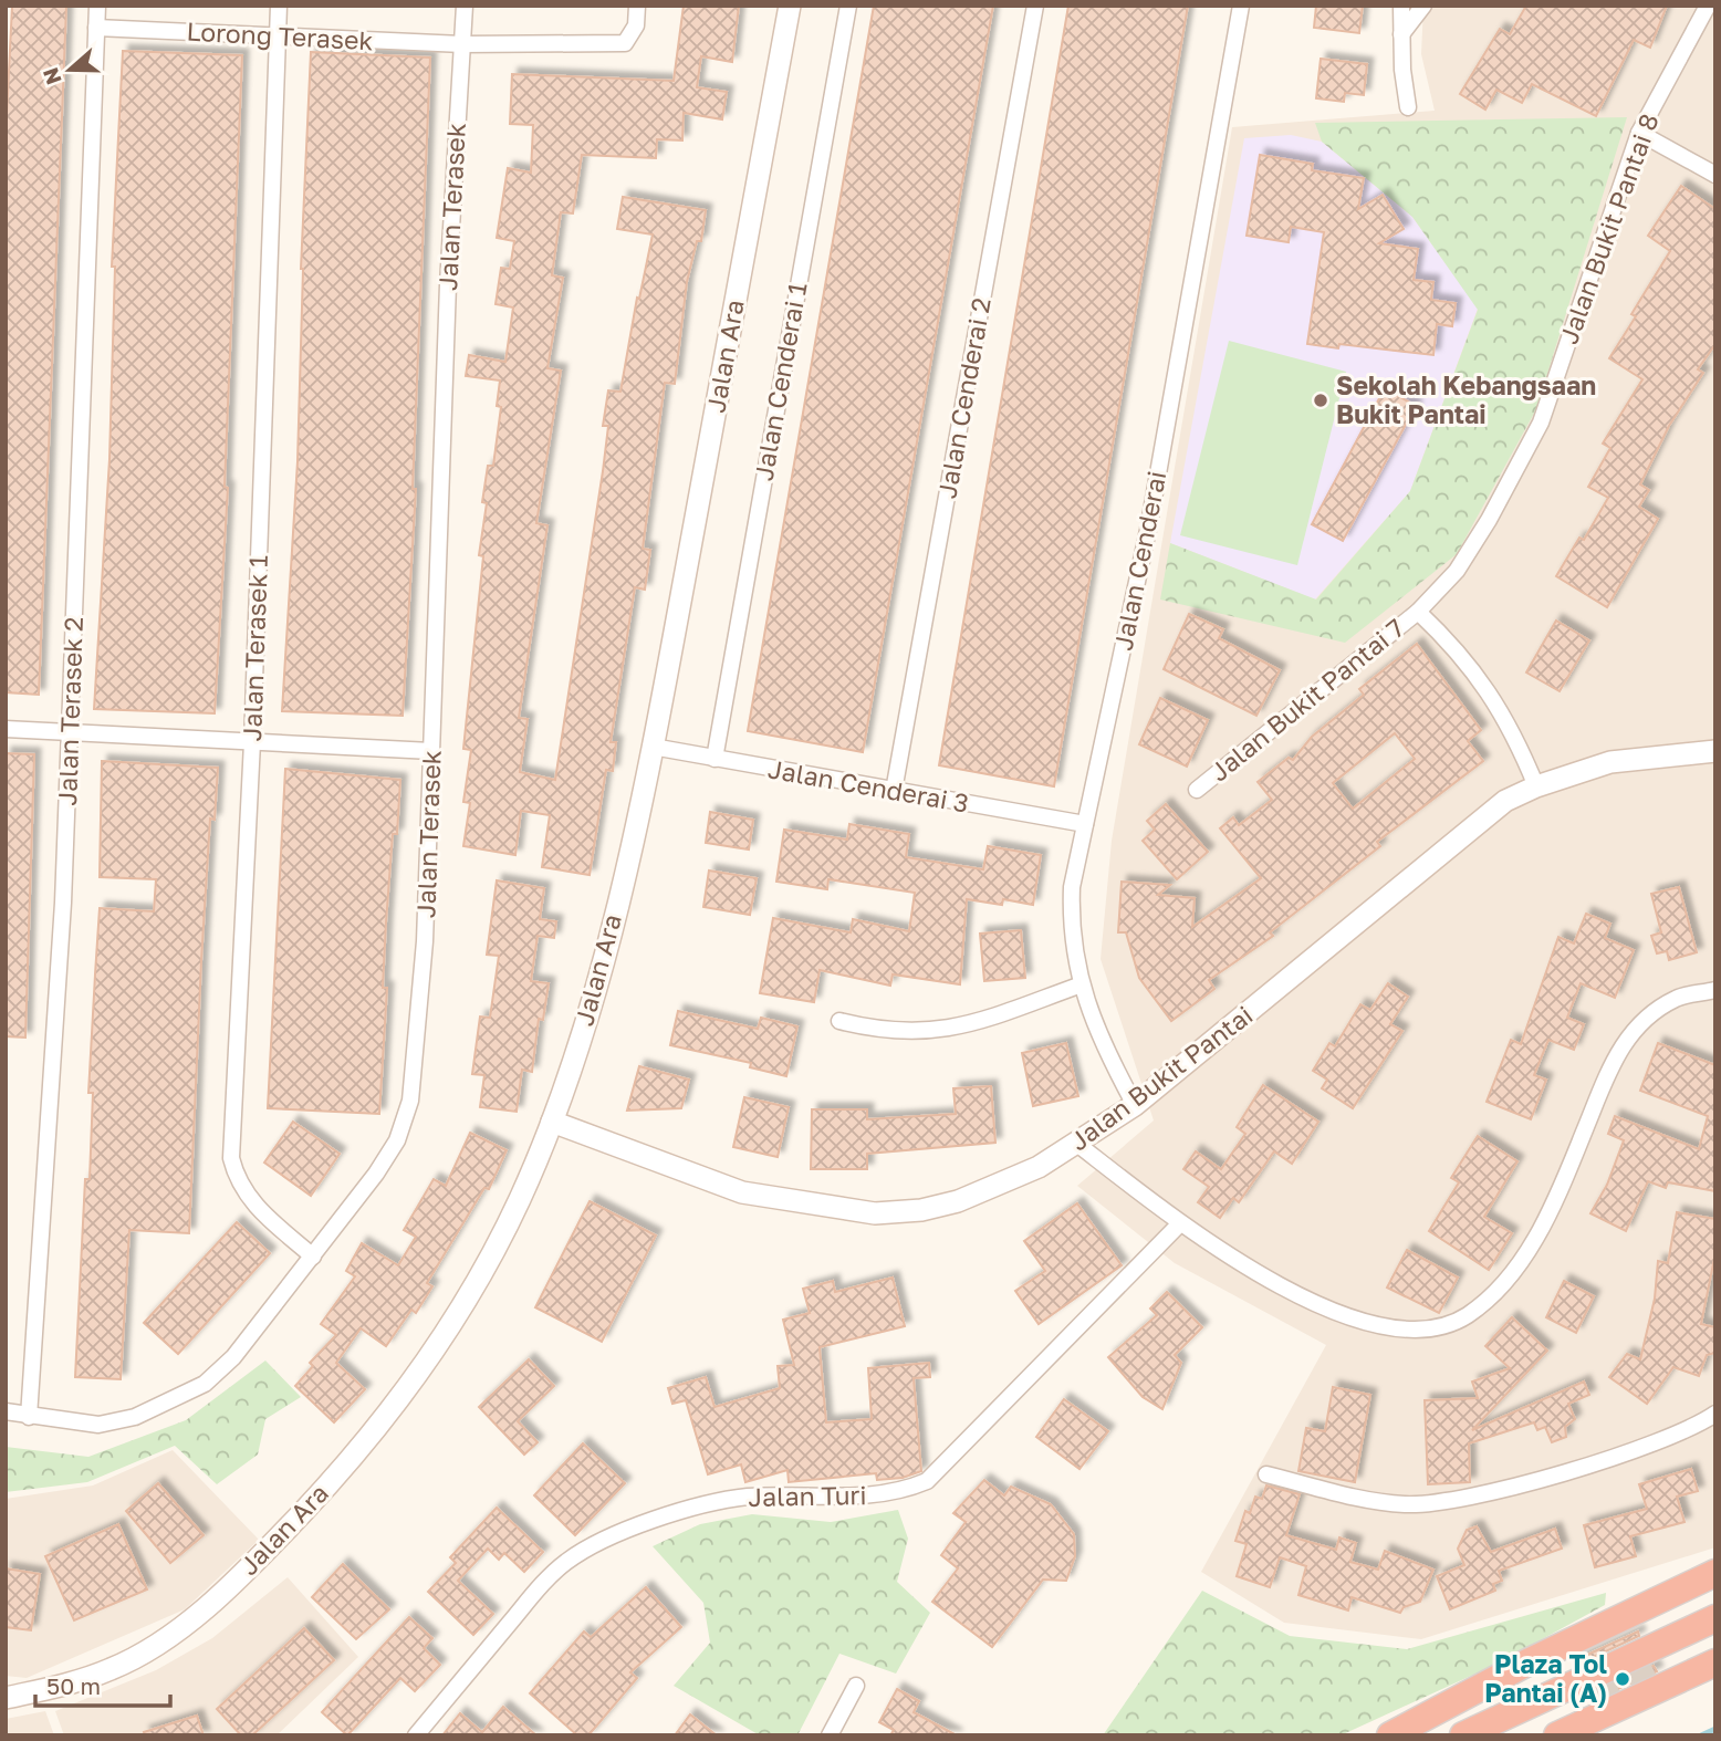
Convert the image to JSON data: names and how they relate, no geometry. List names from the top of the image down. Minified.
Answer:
{"streets":{"street":["Lorong Terasek","Jalan Terasek","Jalan Bukit Pantai 8","Jalan Ara","Jalan Cenderai 1","Jalan Cenderai 2","Jalan Cenderai","Jalan Terasek 1","Jalan Bukit Pantai 7","Jalan Terasek 2","Jalan Cenderai 3","Jalan Bukit Pantai","Jalan Turi"]},"crossings":[["Lorong Terasek","Jalan Terasek"],["Lorong Terasek","Jalan Terasek 1"],["Lorong Terasek","Jalan Terasek 2"],["Jalan Terasek","Jalan Terasek 1"],["Jalan Terasek","Jalan Terasek 2"],["Jalan Bukit Pantai 8","Jalan Bukit Pantai 7"],["Jalan Ara","Jalan Cenderai 3"],["Jalan Ara","Jalan Bukit Pantai"],["Jalan Cenderai 1","Jalan Cenderai 3"],["Jalan Cenderai 2","Jalan Cenderai 3"],["Jalan Cenderai","Jalan Cenderai 3"],["Jalan Cenderai","Jalan Bukit Pantai"]],"places":["Sekolah Kebangsaan Bukit Pantai","Plaza Tol Pantai (A)"],"scale_bar":"50 m","north":"left"}
